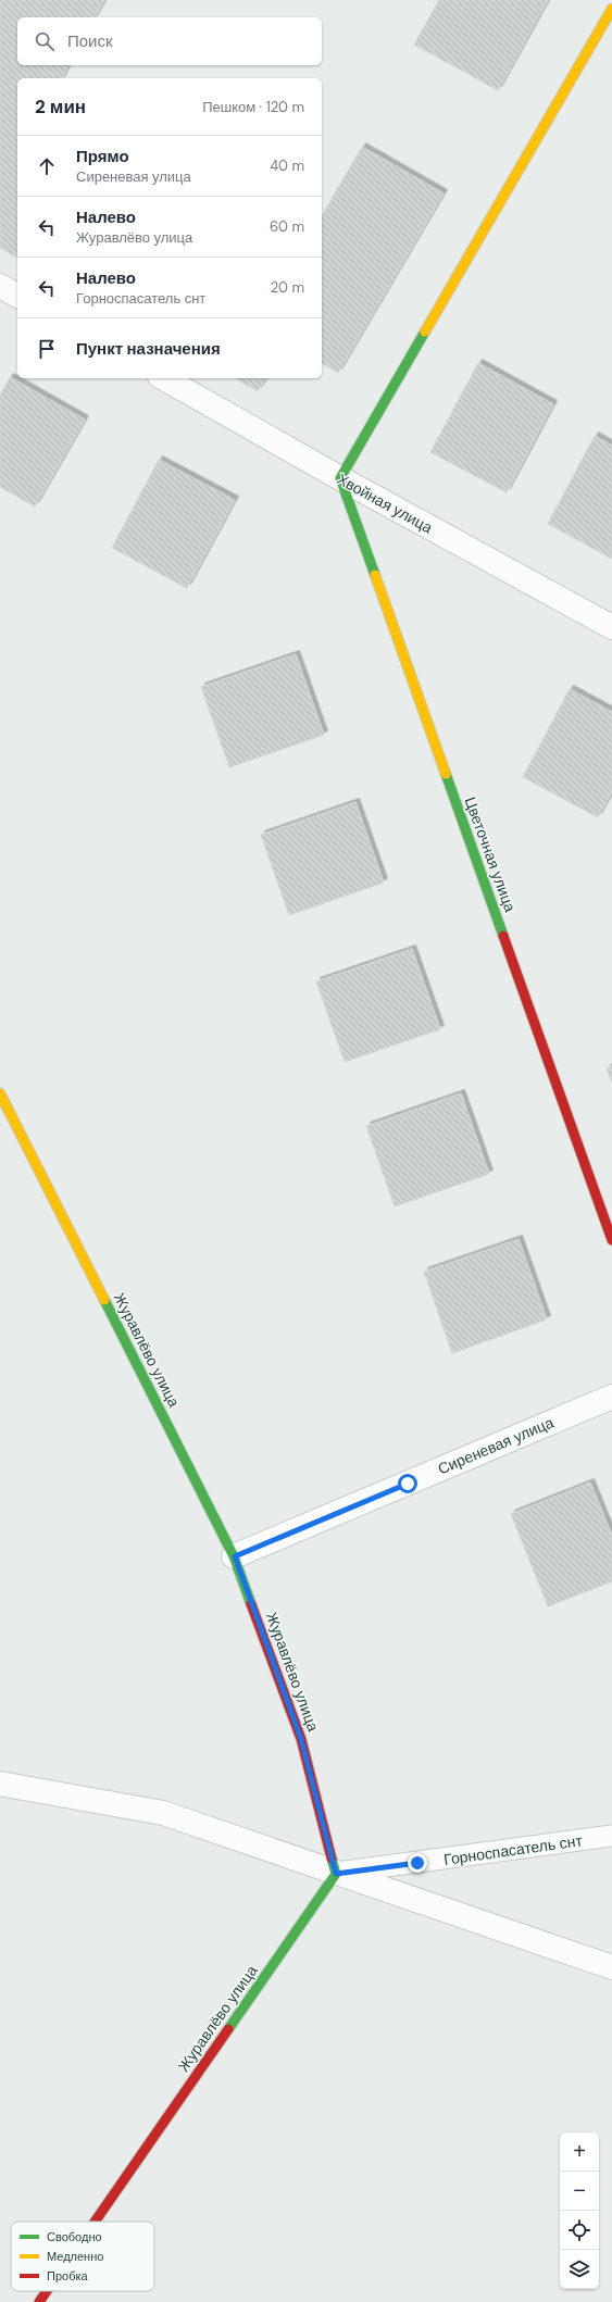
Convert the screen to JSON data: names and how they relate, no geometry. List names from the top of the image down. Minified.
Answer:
{"streets":{"street":["Хвойная улица","Цветочная улица","Журавлёво улица","Сиреневая улица"],"lane":["Горноспасатель снт"]},"crossings":[["Хвойная улица","Цветочная улица"],["Журавлёво улица","Сиреневая улица"],["Журавлёво улица","Горноспасатель снт"]],"legend":["Свободно","Медленно","Пробка"],"page":{"search":"Поиск","heading":["2 мин","Пешком · 120 m"],"list":[["Прямо","Сиреневая улица","40 m"],["Налево","Журавлёво улица","60 m"],["Налево","Горноспасатель снт","20 m"],"Пункт назначения"],"map_buttons":["+","−"]}}
